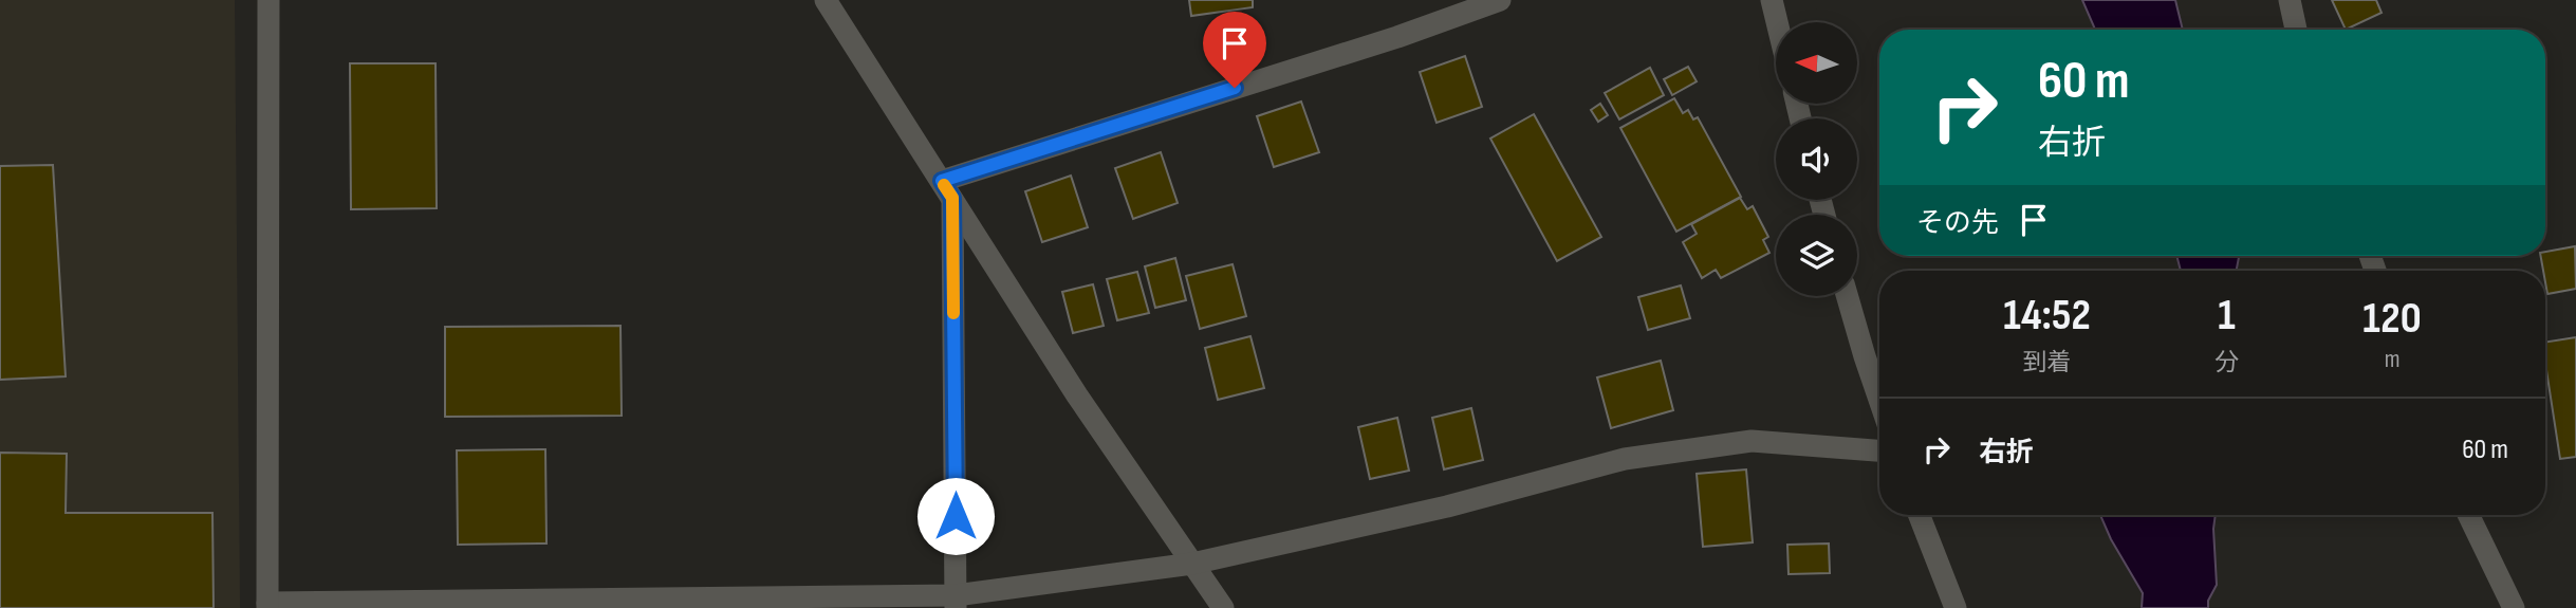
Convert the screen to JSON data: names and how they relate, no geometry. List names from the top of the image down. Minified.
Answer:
{"north":"left","page":{"turn":["60 m","右折"],"then":"その先","eta":["14:52","到着","1","分","120","m"],"list":[{"name":"右折","value":"60 m"}]}}
